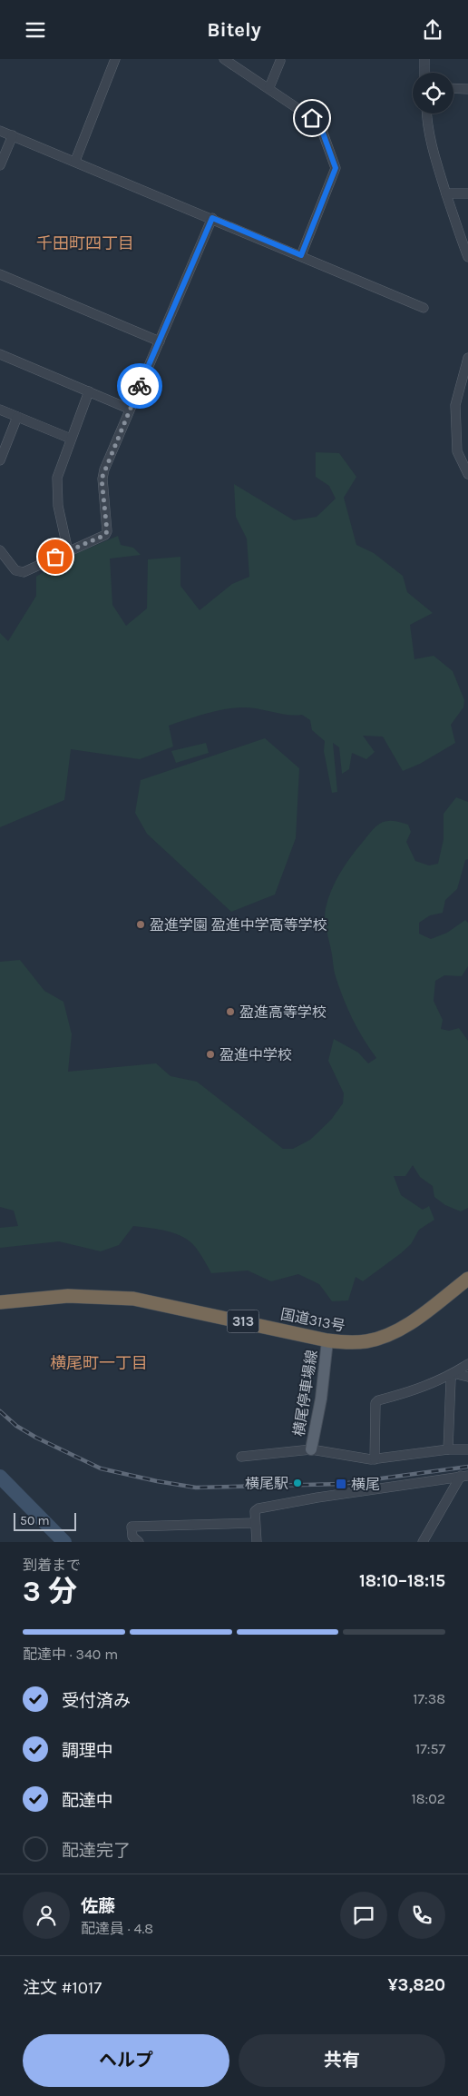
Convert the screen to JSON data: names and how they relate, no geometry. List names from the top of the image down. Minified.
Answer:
{"streets":{"highway":["国道313号","313"],"main road":["横尾停車場線"]},"crossings":[["国道313号","横尾停車場線"]],"districts":["千田町四丁目","横尾町一丁目"],"places":{"other":["盈進学園 盈進中学高等学校","盈進高等学校","盈進中学校","横尾駅"],"transit":["横尾"]},"scale_bar":"50 m","page":{"header":"Bitely","scale":"50 m","heading":["3 分","到着まで","18:10–18:15"],"panel":["佐藤","配達員 · 4.8","注文 #1017","¥3,820"],"bar":"配達中 · 340 m","list":[["受付済み","17:38"],["調理中","17:57"],["配達中","18:02"],"配達完了"],"buttons":["ヘルプ","共有"]}}
